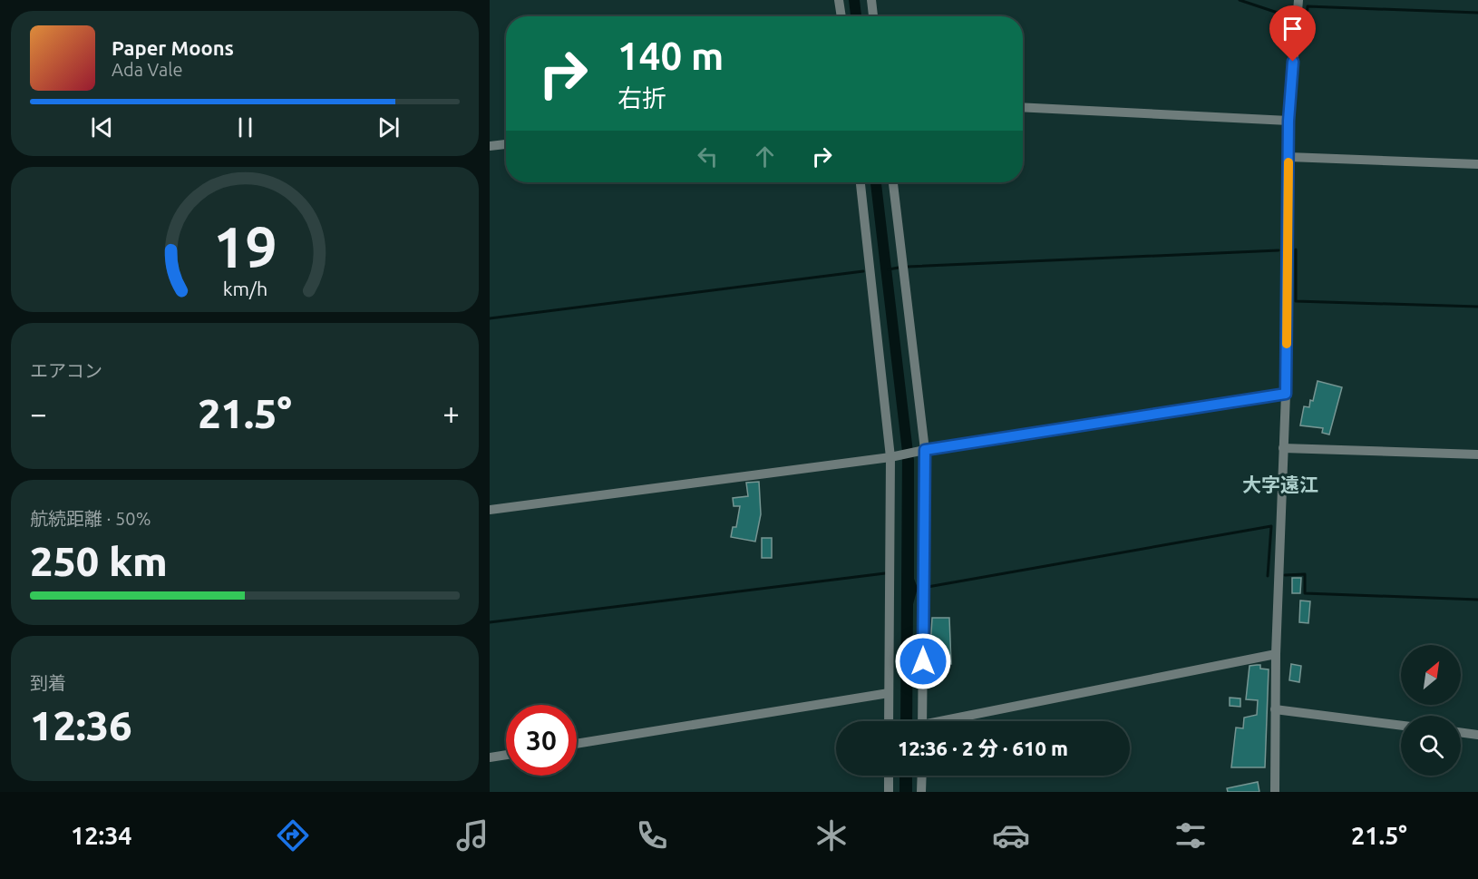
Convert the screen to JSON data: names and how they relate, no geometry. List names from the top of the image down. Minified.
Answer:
{"districts":["大字遠江"],"north":"top right","page":{"turn":["140 m","右折"],"song":["Paper Moons","Ada Vale"],"tile":["エアコン",["航続距離 · 50%","250 km"],["到着","12:36"]],"heat":["−","21.5°","+"],"limit":"30","trip":"12:36 · 2 分 · 610 m","tabs":["12:34","21.5°"],"gauge":["19","km/h"]}}
